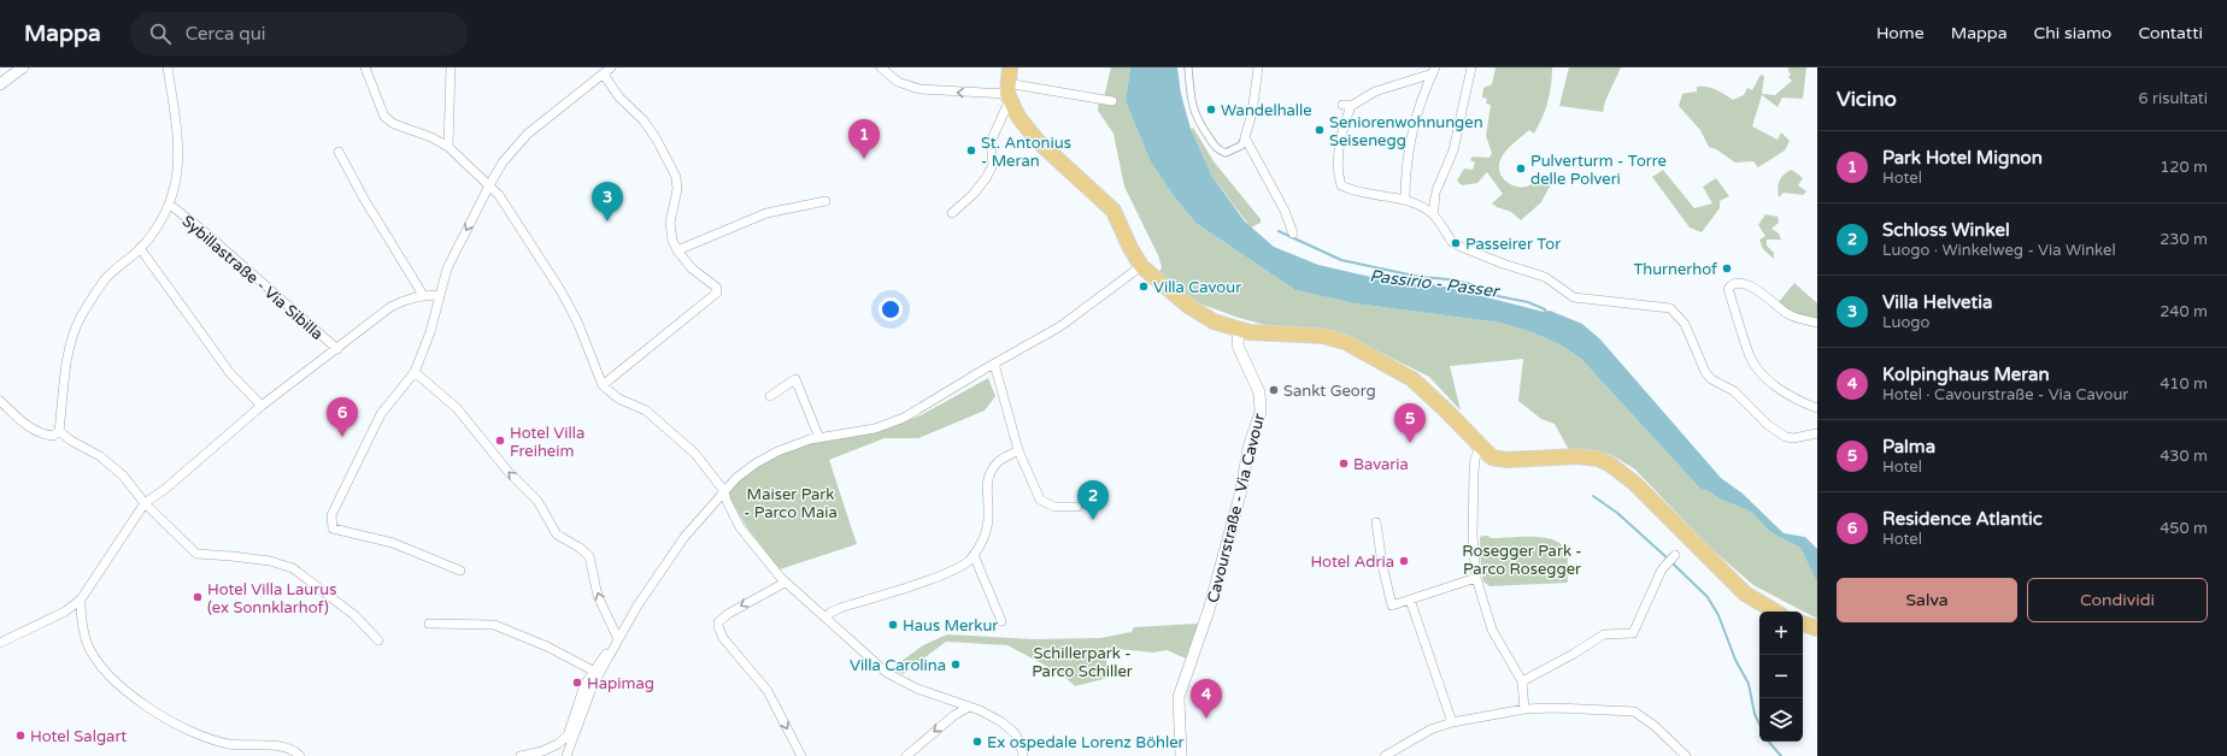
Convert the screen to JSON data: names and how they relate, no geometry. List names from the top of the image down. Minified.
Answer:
{"streets":{"street":["Sybillastraße - Via Sibilla","Cavourstraße - Via Cavour"]},"water":["Passirio - Passer"],"parks":["Maiser Park - Parco Maia","Rosegger Park - Parco Rosegger","Schillerpark - Parco Schiller"],"places":["Wandelhalle","Seniorenwohnungen Seisenegg","St. Antonius - Meran","Pulverturm - Torre delle Polveri","Passeirer Tor","Thurnerhof","Villa Cavour","Sankt Georg","Hotel Villa Freiheim","Bavaria","Hotel Adria","Hotel Villa Laurus (ex Sonnklarhof)","Haus Merkur","Villa Carolina","Hapimag","Hotel Salgart","Ex ospedale Lorenz Böhler"],"page":{"header":"Mappa","search":"Cerca qui","nav":["Home","Mappa","Chi siamo","Contatti"],"heading":["Vicino","6 risultati"],"pins":["1","3","6","5","2","4"],"list":[{"mark":"1","name":"Park Hotel Mignon","note":"Hotel","value":"120 m"},{"mark":"2","name":"Schloss Winkel","note":"Luogo · Winkelweg - Via Winkel","value":"230 m"},{"mark":"3","name":"Villa Helvetia","note":"Luogo","value":"240 m"},{"mark":"4","name":"Kolpinghaus Meran","note":"Hotel · Cavourstraße - Via Cavour","value":"410 m"},{"mark":"5","name":"Palma","note":"Hotel","value":"430 m"},{"mark":"6","name":"Residence Atlantic","note":"Hotel","value":"450 m"}],"buttons":["Salva","Condividi"],"map_buttons":["+","−"]}}
